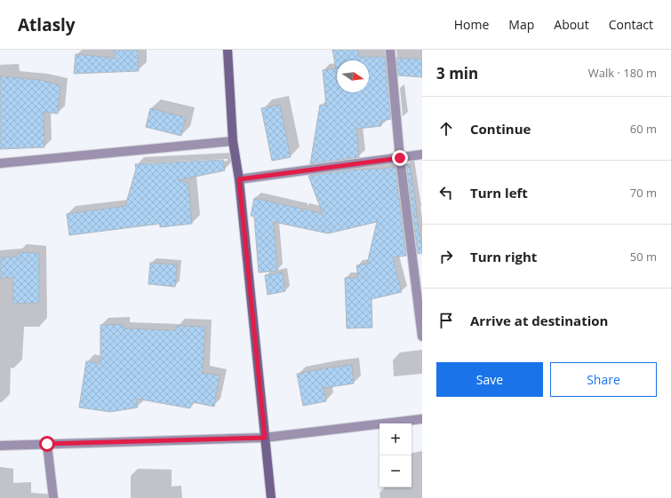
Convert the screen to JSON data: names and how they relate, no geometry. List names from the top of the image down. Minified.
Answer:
{"north":"right","page":{"header":"Atlasly","nav":["Home","Map","About","Contact"],"heading":["3 min","Walk · 180 m"],"list":[["Continue","60 m"],["Turn left","70 m"],["Turn right","50 m"],"Arrive at destination"],"buttons":["Save","Share"],"map_buttons":["+","−"]}}
